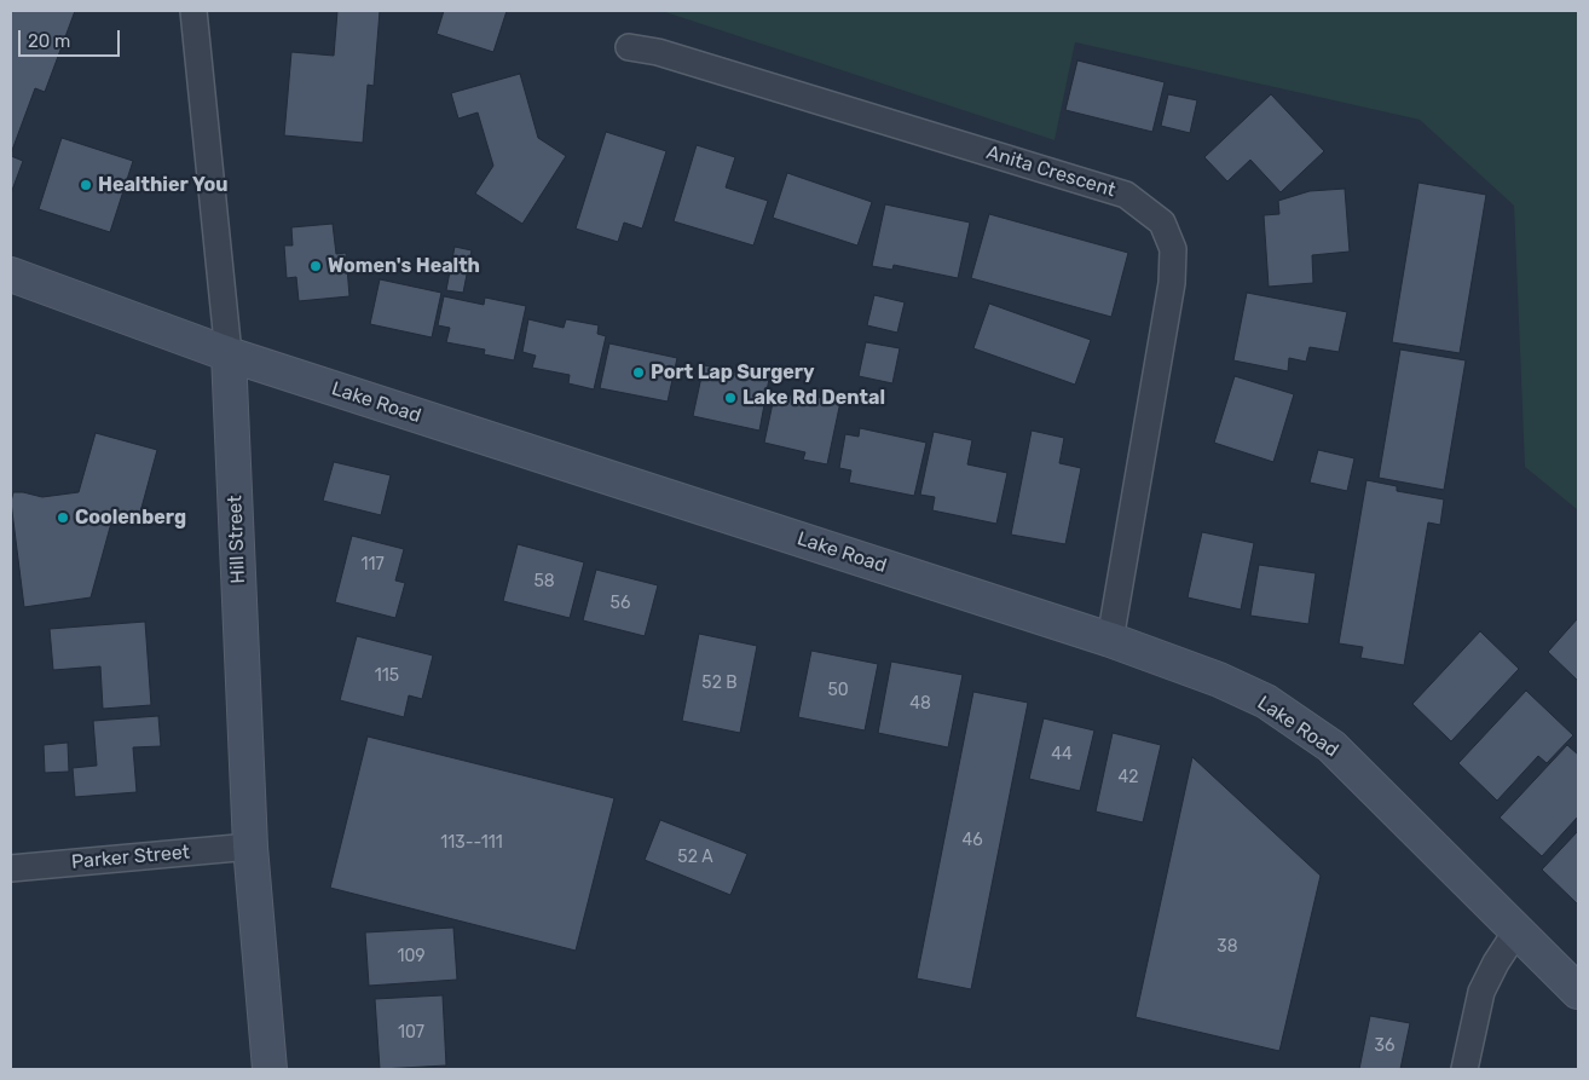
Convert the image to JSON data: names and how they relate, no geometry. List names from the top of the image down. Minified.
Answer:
{"streets":{"main road":["Lake Road","Hill Street"],"street":["Anita Crescent","Parker Street"]},"crossings":[["Anita Crescent","Lake Road"],["Lake Road","Hill Street"],["Hill Street","Parker Street"]],"places":["Healthier You","Women's Health","Port Lap Surgery","Lake Rd Dental","Coolenberg"],"house_numbers":["117","58","56","115","52 B","50","48","44","42","46","113--111","52 A","38","109","107","36"],"scale_bar":"20 m"}
